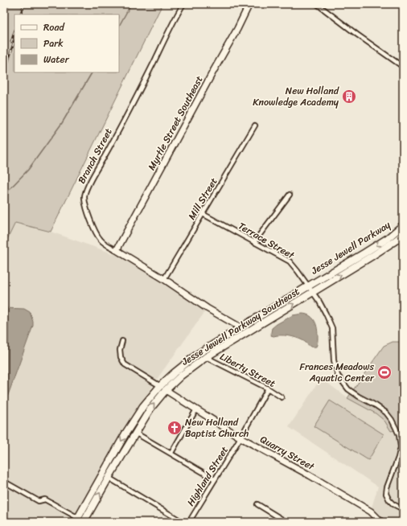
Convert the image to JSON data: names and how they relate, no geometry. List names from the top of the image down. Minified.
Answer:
{"streets":{"main road":["Jesse Jewell Parkway","Jesse Jewell Parkway Southeast"],"street":["Myrtle Street Southeast","Branch Street","Mill Street","Terrace Street","Liberty Street","Quarry Street","Highland Street"]},"crossings":[["Myrtle Street Southeast","Branch Street"],["Branch Street","Mill Street"],["Branch Street","Jesse Jewell Parkway Southeast"],["Mill Street","Terrace Street"],["Terrace Street","Jesse Jewell Parkway"],["Terrace Street","Jesse Jewell Parkway Southeast"],["Jesse Jewell Parkway","Jesse Jewell Parkway Southeast"],["Jesse Jewell Parkway Southeast","Liberty Street"],["Jesse Jewell Parkway Southeast","Quarry Street"],["Liberty Street","Highland Street"],["Quarry Street","Highland Street"]],"places":{"building":["New Holland Knowledge Academy"],"sports":["Frances Meadows Aquatic Center"],"church":["New Holland Baptist Church"]},"legend":["Road","Park","Water"]}
